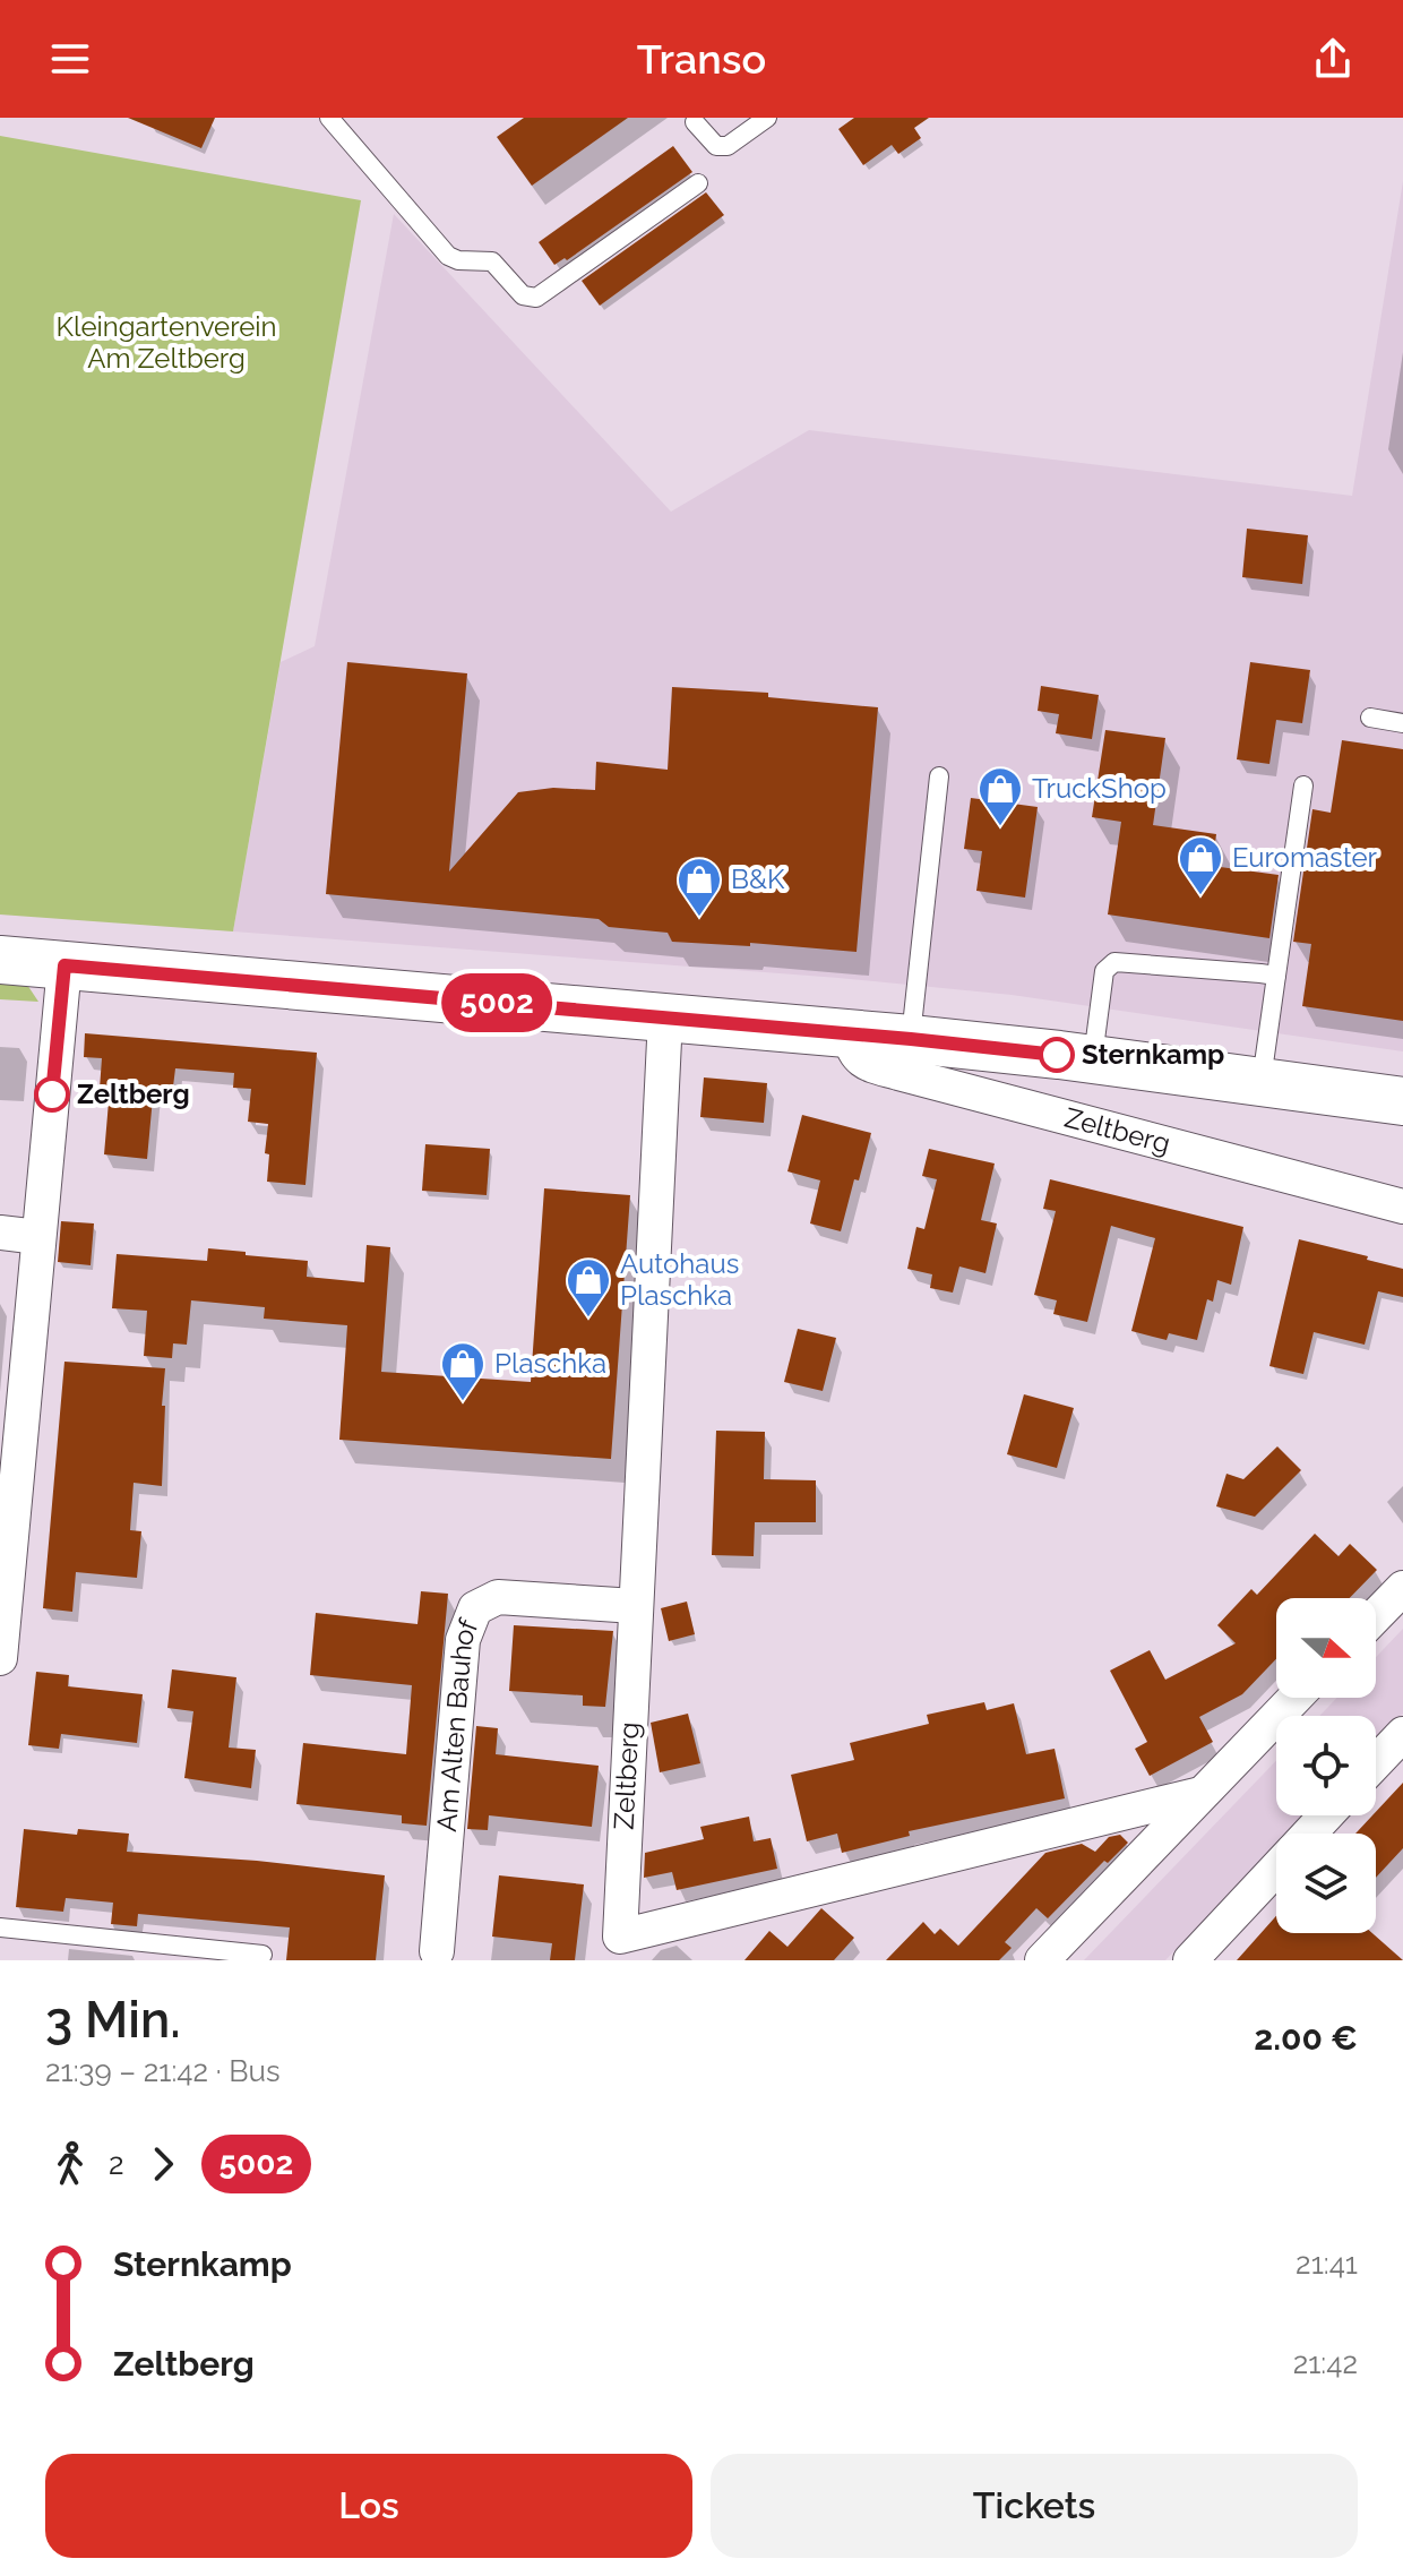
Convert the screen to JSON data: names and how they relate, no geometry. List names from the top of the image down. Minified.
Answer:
{"streets":{"street":["Zeltberg","Am Alten Bauhof"]},"crossings":[["Zeltberg","Am Alten Bauhof"]],"parks":["Kleingartenverein Am Zeltberg"],"places":{"shop":["TruckShop","Euromaster","B&K","Autohaus Plaschka","Plaschka"],"other":["Sternkamp","Zeltberg"]},"lines":["bus line 5002"],"north":"right","page":{"header":"Transo","on_map":"5002","heading":["3 Min.","21:39 – 21:42 · Bus","2.00 €"],"legs":["2","5002"],"list":[{"name":"Sternkamp","value":"21:41"},{"name":"Zeltberg","value":"21:42"}],"buttons":["Los","Tickets"]}}
